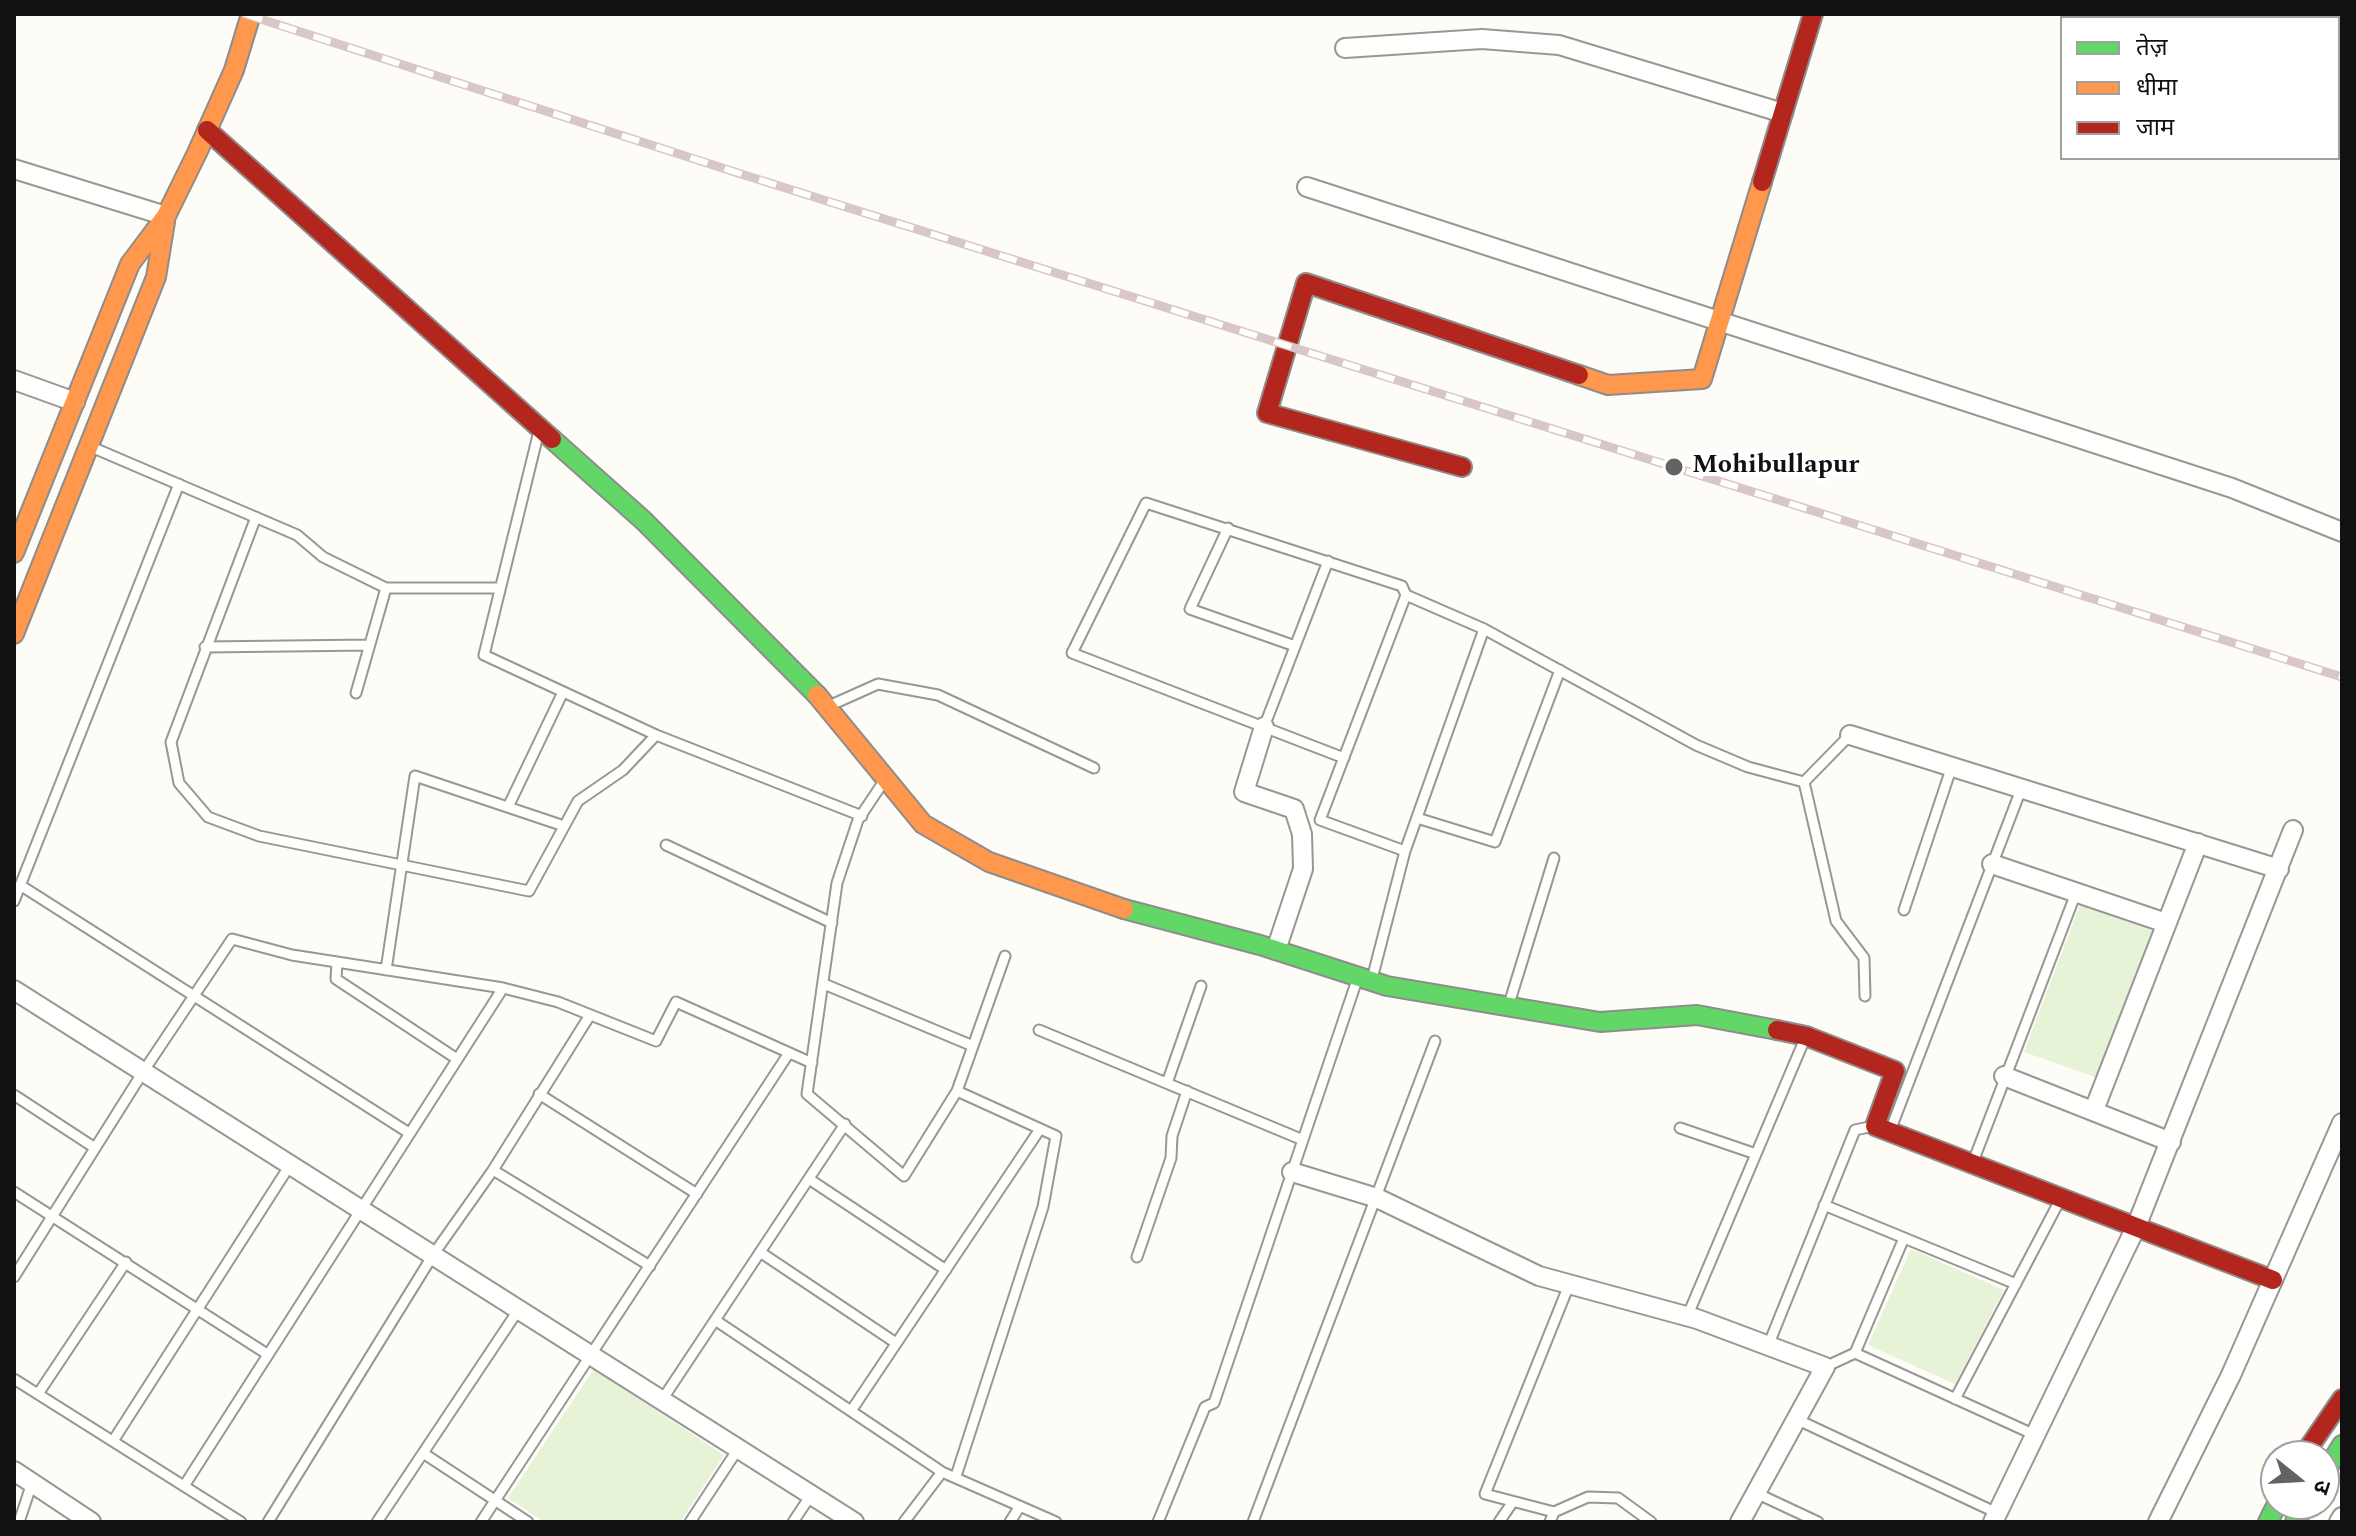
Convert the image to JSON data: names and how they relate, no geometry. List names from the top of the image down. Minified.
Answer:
{"places":["Mohibullapur"],"legend":["तेज़","धीमा","जाम"],"north":"right"}
